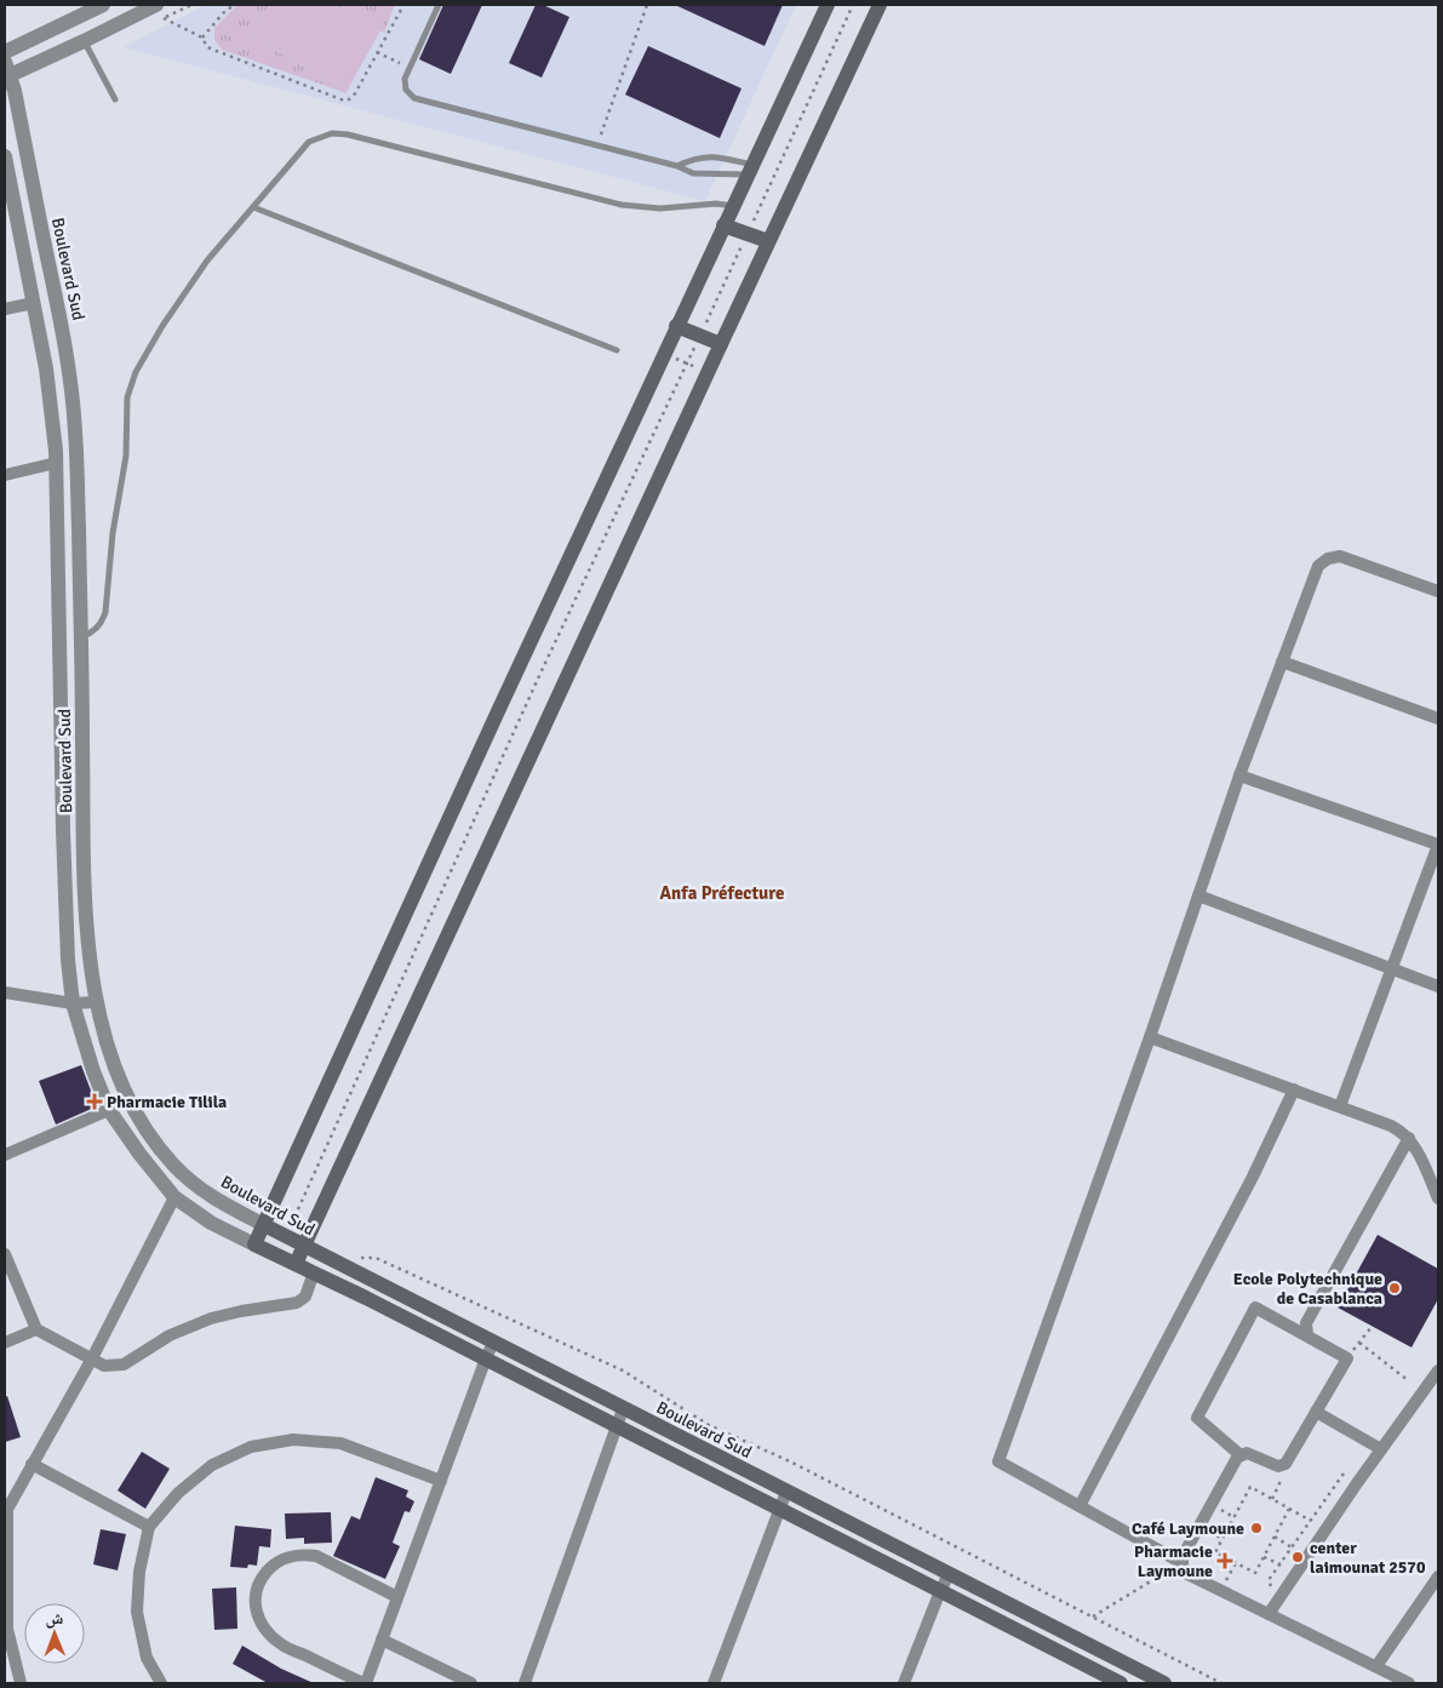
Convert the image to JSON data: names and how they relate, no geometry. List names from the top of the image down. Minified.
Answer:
{"streets":{"main road":["Boulevard Sud"]},"districts":["Anfa Préfecture"],"places":{"health":["Pharmacie Tilila","Pharmacie Laymoune"],"other":["Ecole Polytechnique de Casablanca","Café Laymoune","center laimounat 2570"]},"north":"top"}
